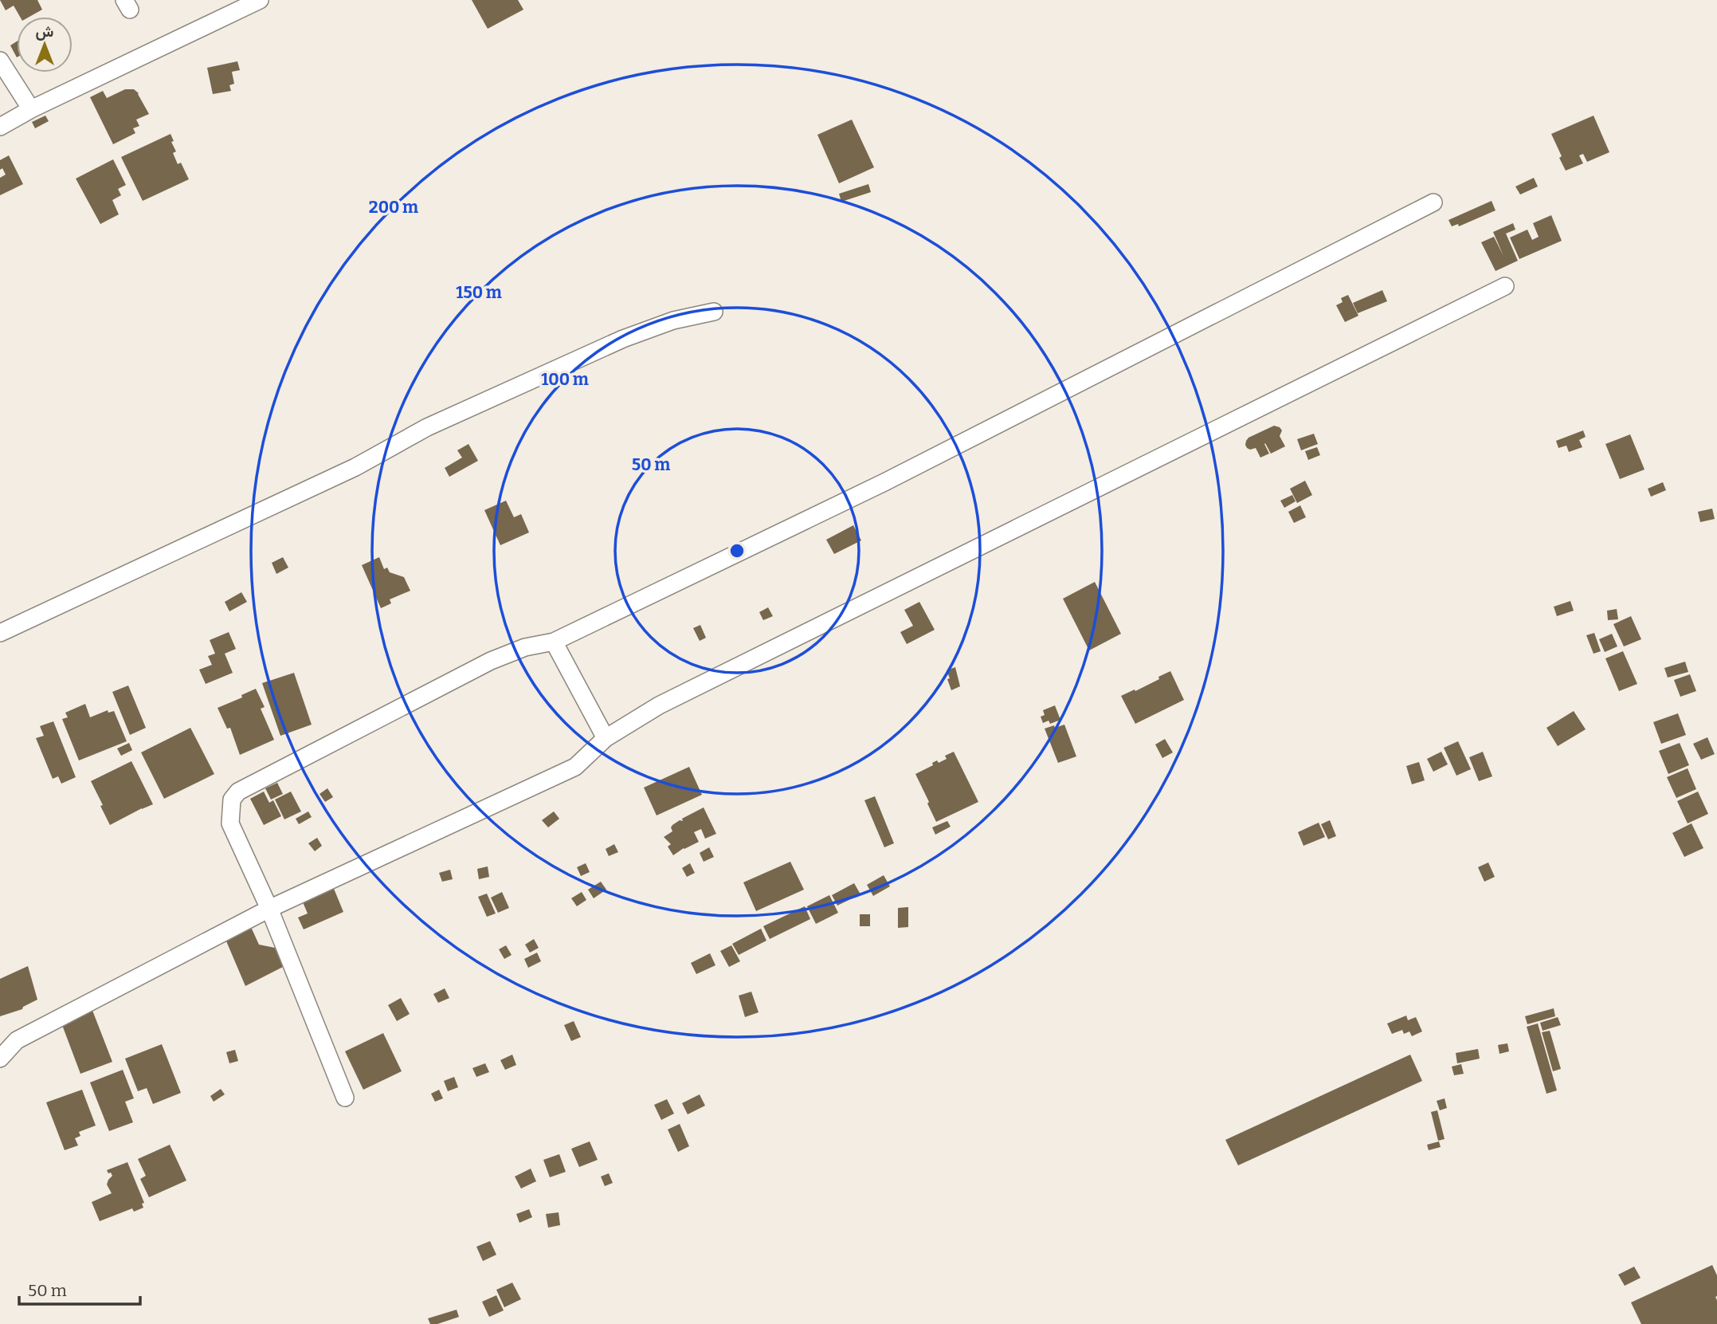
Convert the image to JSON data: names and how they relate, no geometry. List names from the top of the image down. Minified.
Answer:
{"scale_bar":"50 m","north":"top","rings":["200 m","150 m","100 m","50 m"]}
